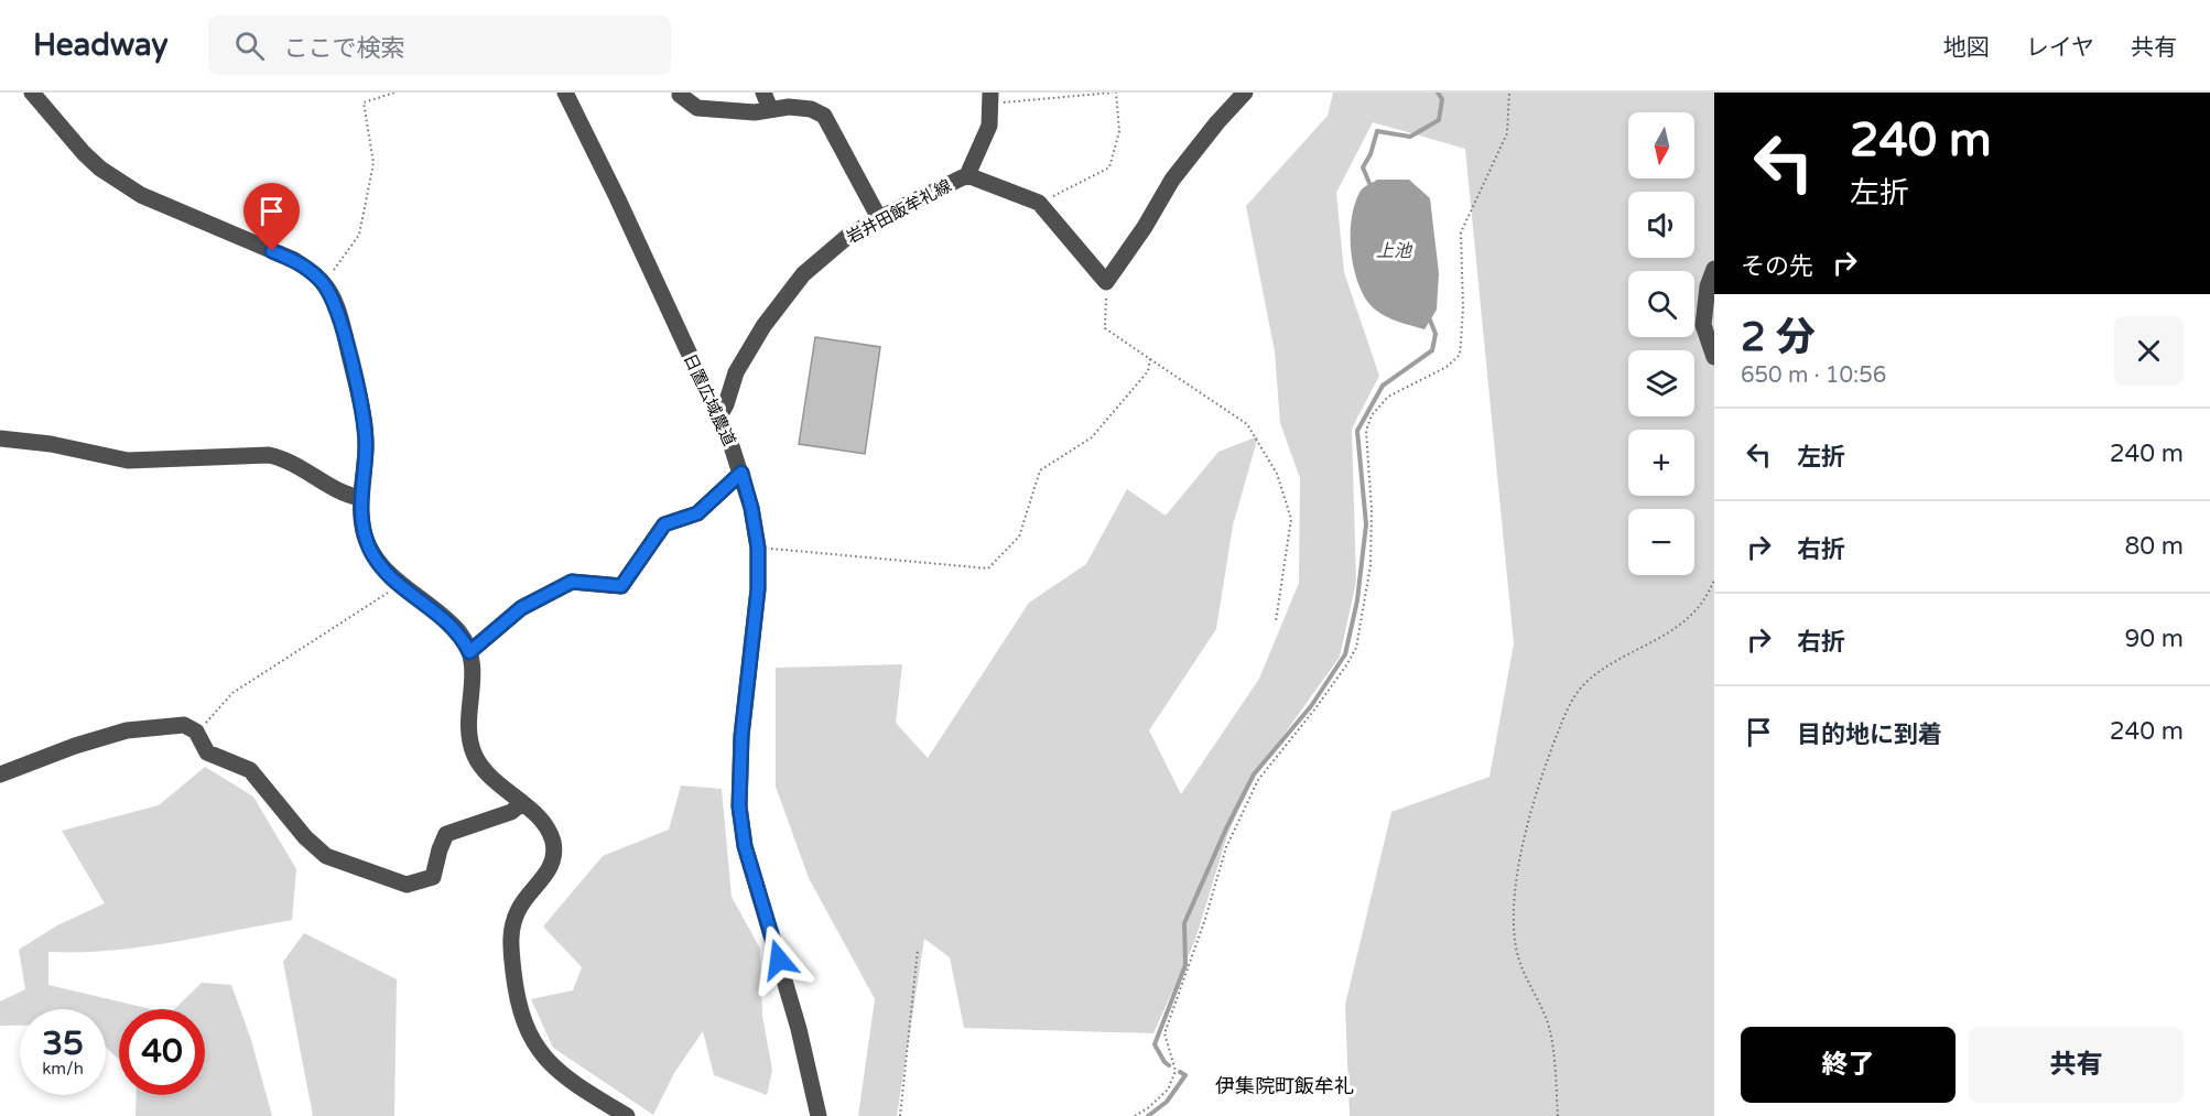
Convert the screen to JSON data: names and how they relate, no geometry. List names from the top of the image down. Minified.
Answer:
{"streets":{"street":["岩井田飯牟礼線","日置広域農道"]},"crossings":[["岩井田飯牟礼線","日置広域農道"]],"districts":["伊集院町飯牟礼"],"water":["上池"],"north":"bottom","page":{"header":"Headway","search":"ここで検索","nav":["地図","レイヤ","共有"],"turn":["240 m","左折"],"map_buttons":["+","−"],"then":"その先","heading":["2 分","650 m · 10:56"],"list":[{"name":"左折","value":"240 m"},{"name":"右折","value":"80 m"},{"name":"右折","value":"90 m"},{"name":"目的地に到着","value":"240 m"}],"speed":"35 km/h","limit":"40","buttons":["終了","共有"]}}
